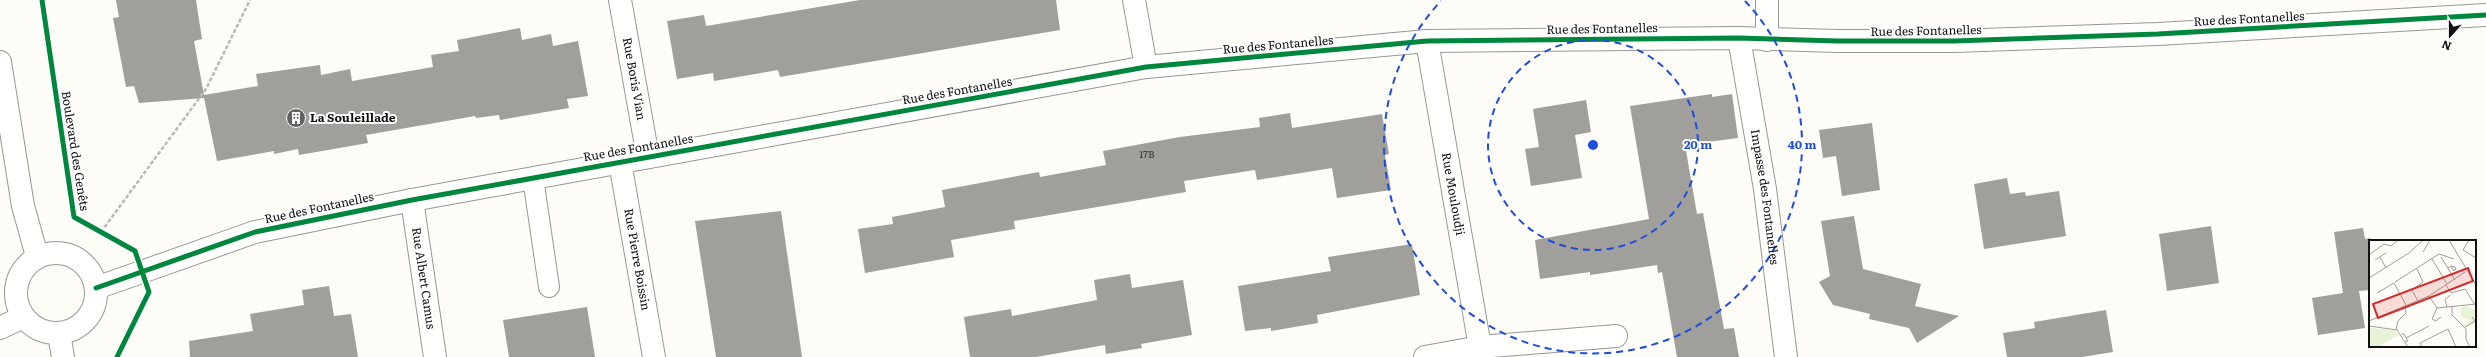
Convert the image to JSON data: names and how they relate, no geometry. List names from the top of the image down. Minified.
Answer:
{"streets":{"street":["Rue des Fontanelles","Rue Boris Vian","Rue Mouloudji","Impasse des Fontanelles","Rue Pierre Boissin","Rue Albert Camus"],"cycle path":["Boulevard des Genêts"]},"crossings":[["Rue des Fontanelles","Rue Boris Vian"],["Rue des Fontanelles","Rue Mouloudji"],["Rue des Fontanelles","Impasse des Fontanelles"],["Rue des Fontanelles","Rue Pierre Boissin"],["Rue des Fontanelles","Rue Albert Camus"]],"places":{"building":["La Souleillade"]},"house_numbers":["17B"],"north":"bottom","rings":["20 m","40 m"]}
